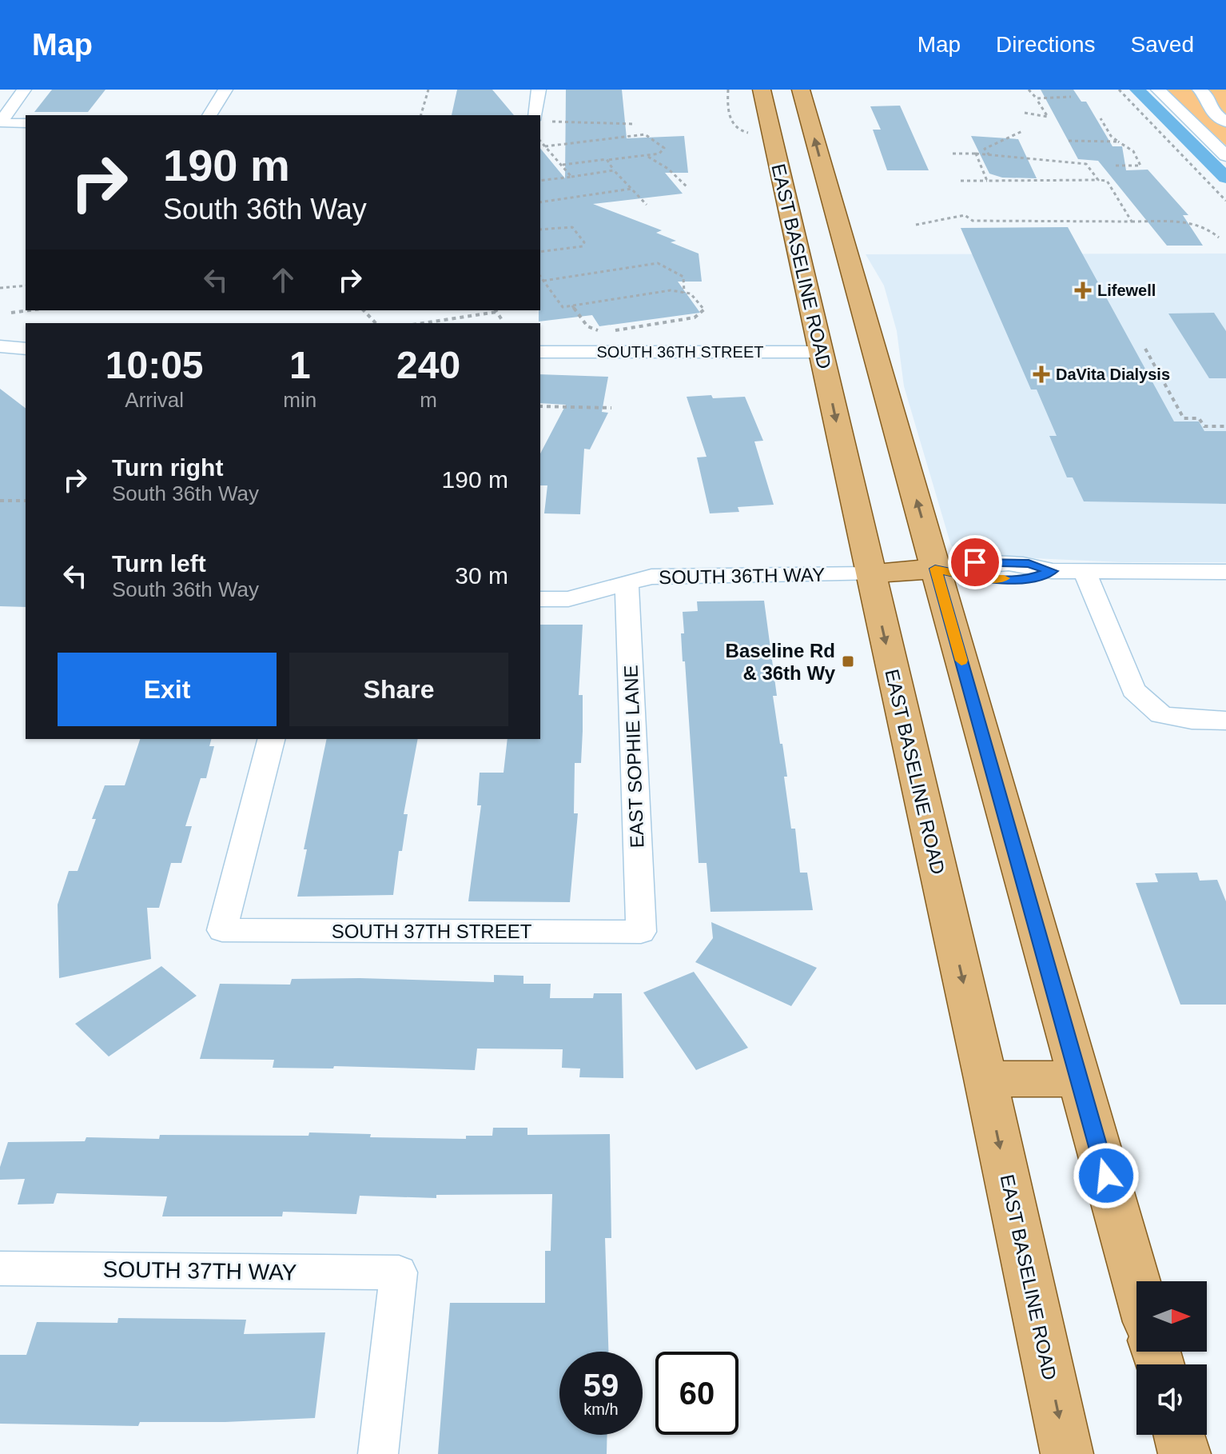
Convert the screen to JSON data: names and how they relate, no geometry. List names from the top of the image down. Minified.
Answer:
{"streets":{"main road":["EAST BASELINE ROAD"],"street":["SOUTH 36TH STREET","SOUTH 36TH WAY","EAST SOPHIE LANE","SOUTH 37TH STREET","SOUTH 37TH WAY"]},"crossings":[["EAST BASELINE ROAD","SOUTH 36TH STREET"],["EAST BASELINE ROAD","SOUTH 36TH WAY"],["SOUTH 36TH WAY","EAST SOPHIE LANE"],["EAST SOPHIE LANE","SOUTH 37TH STREET"]],"places":{"health":["Lifewell","DaVita Dialysis"],"transit":["Baseline Rd & 36th Wy"]},"north":"right","page":{"header":"Map","nav":["Map","Directions","Saved"],"turn":["190 m","South 36th Way"],"eta":["10:05","Arrival","1","min","240","m"],"list":[{"name":"Turn right","note":"South 36th Way","value":"190 m"},{"name":"Turn left","note":"South 36th Way","value":"30 m"}],"buttons":["Exit","Share"],"speed":"59 km/h","limit":"60"}}
